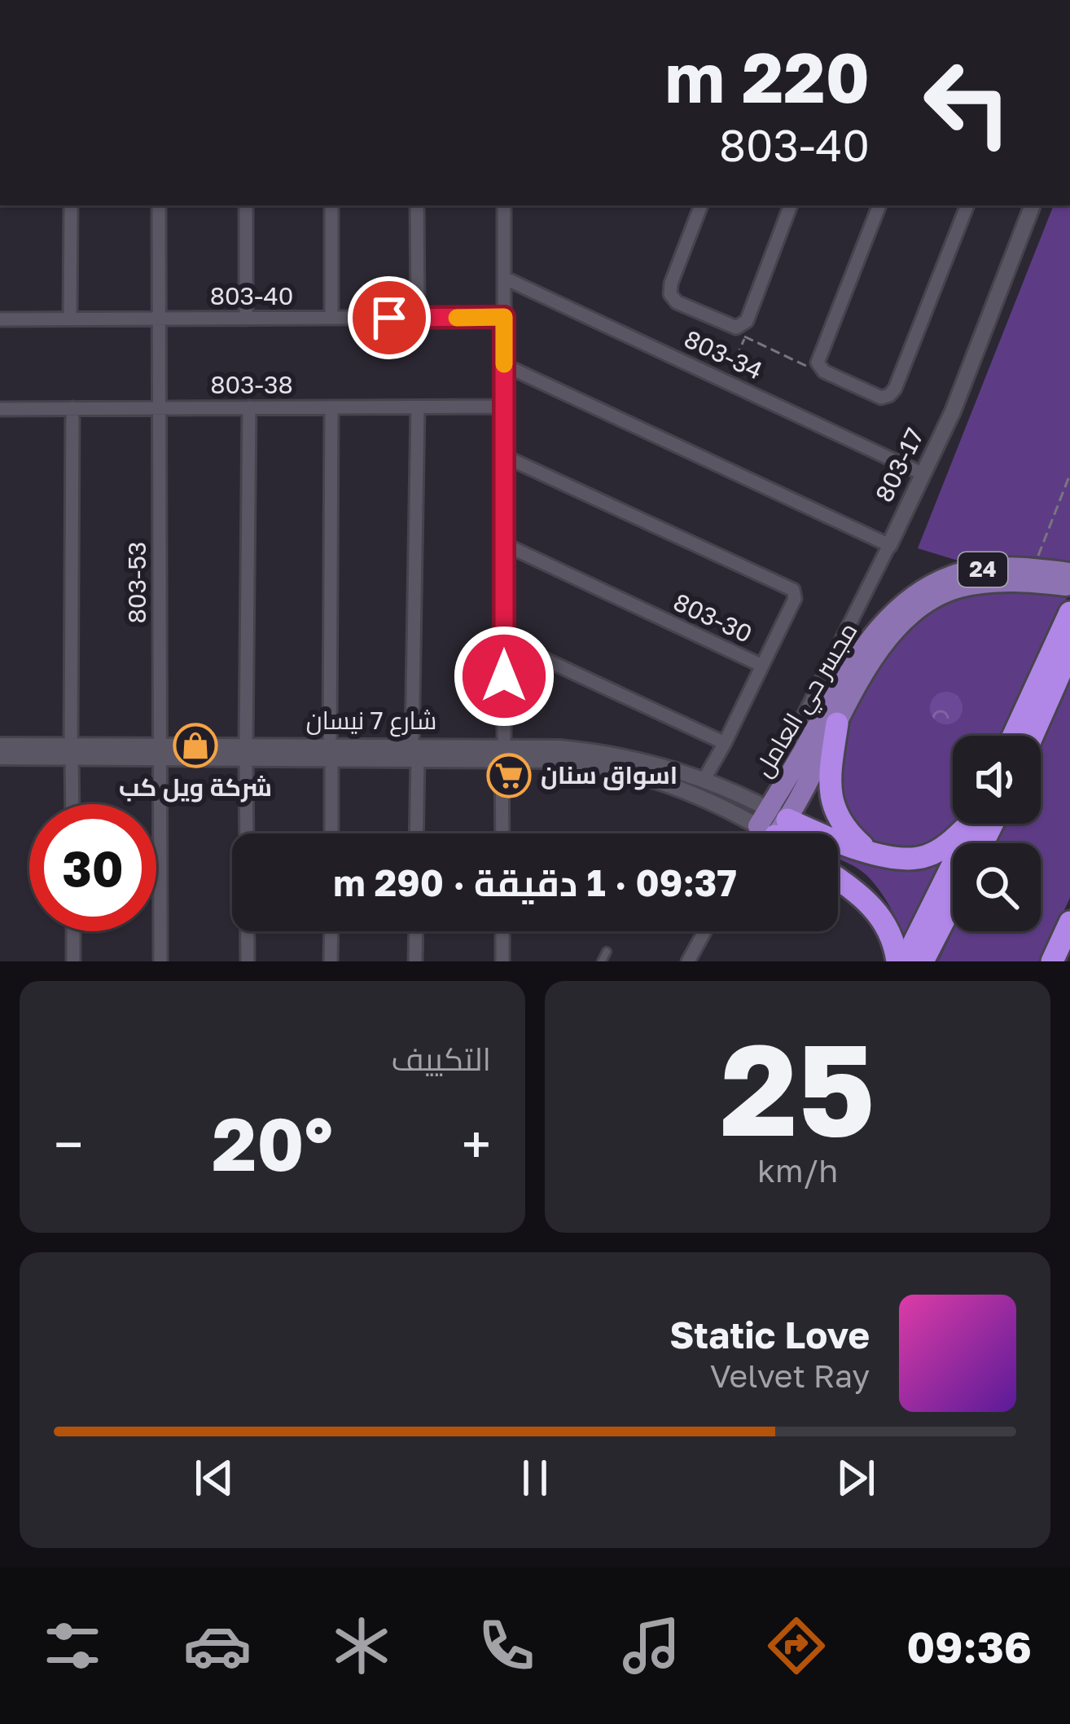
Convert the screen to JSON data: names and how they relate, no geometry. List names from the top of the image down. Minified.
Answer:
{"streets":{"main road":["24","مجسر حي العامل"],"street":["803-40","803-34","803-38","803-17","803-53","803-30","شارع 7 نيسان"]},"crossings":[["803-40","803-53"],["803-34","803-17"],["803-38","803-53"],["803-53","شارع 7 نيسان"],["803-30","شارع 7 نيسان"],["مجسر حي العامل","شارع 7 نيسان"]],"places":{"shop":["شركة ويل كب"],"supermarket":["اسواق سنان"]},"page":{"turn":["220 m","803-40"],"limit":"30","trip":"09:37 · 1 دقيقة · 290 m","tile":[["25","km/h"],"التكييف"],"heat":["−","20°","+"],"song":["Static Love","Velvet Ray"],"tabs":"09:36"}}
